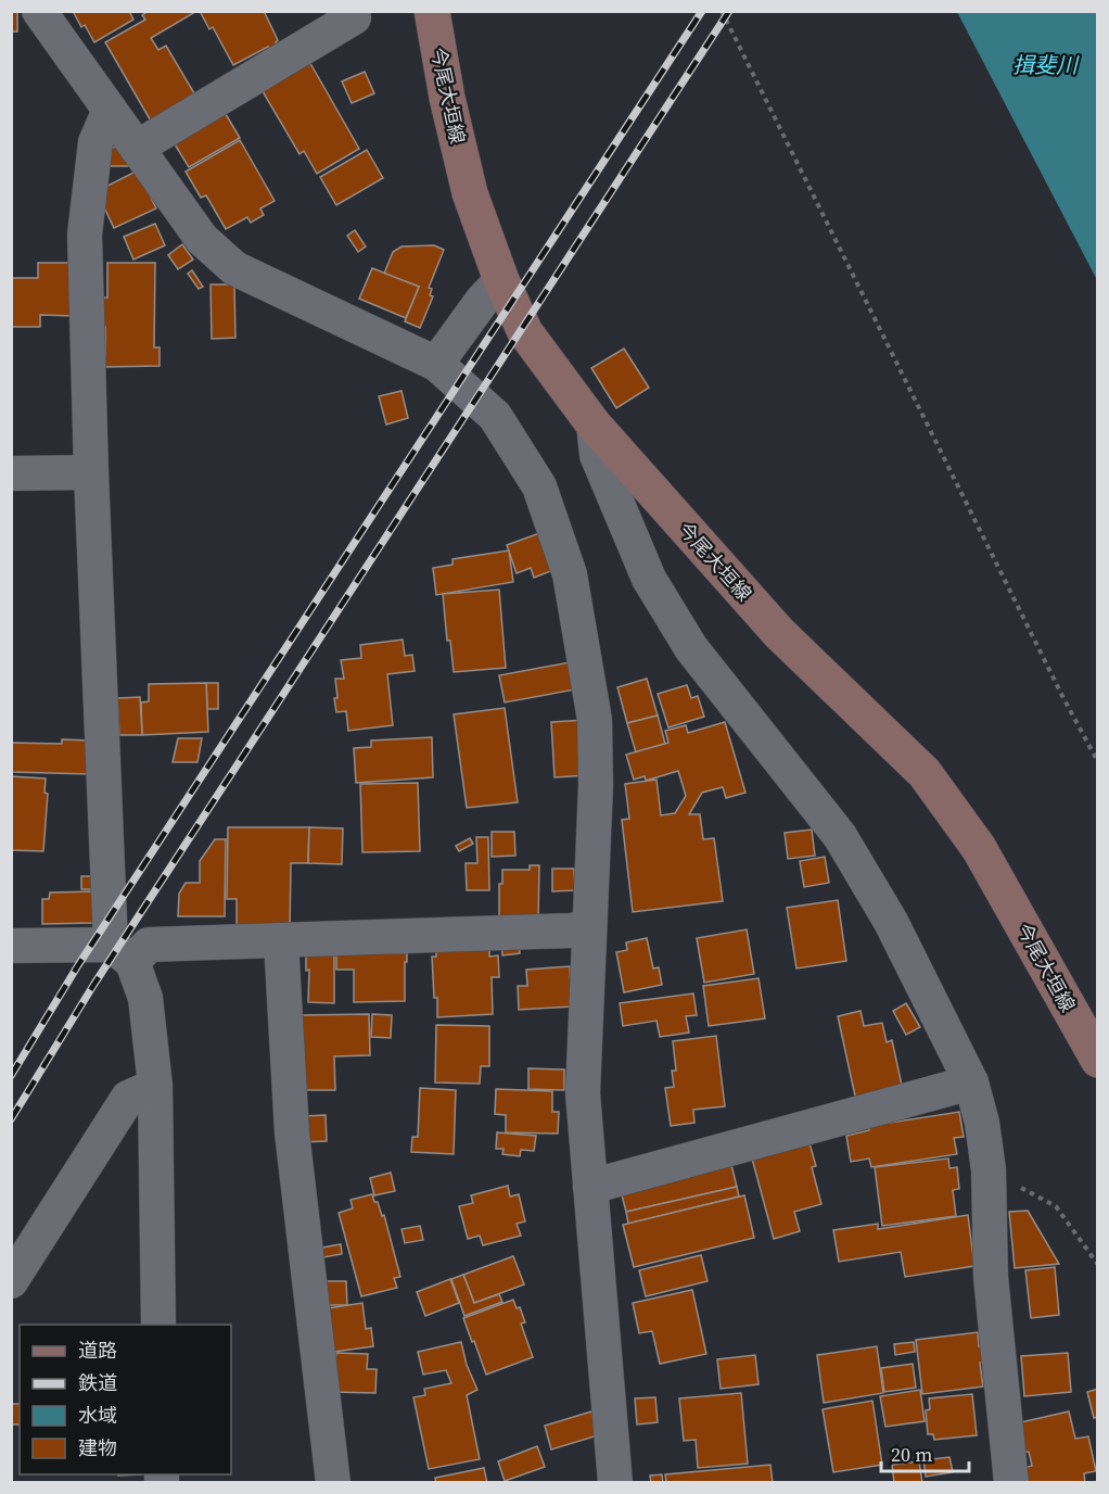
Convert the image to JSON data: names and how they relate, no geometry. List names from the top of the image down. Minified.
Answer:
{"streets":{"main road":["今尾大垣線"]},"water":["揖斐川"],"legend":["道路","鉄道","水域","建物"],"scale_bar":"20 m"}
